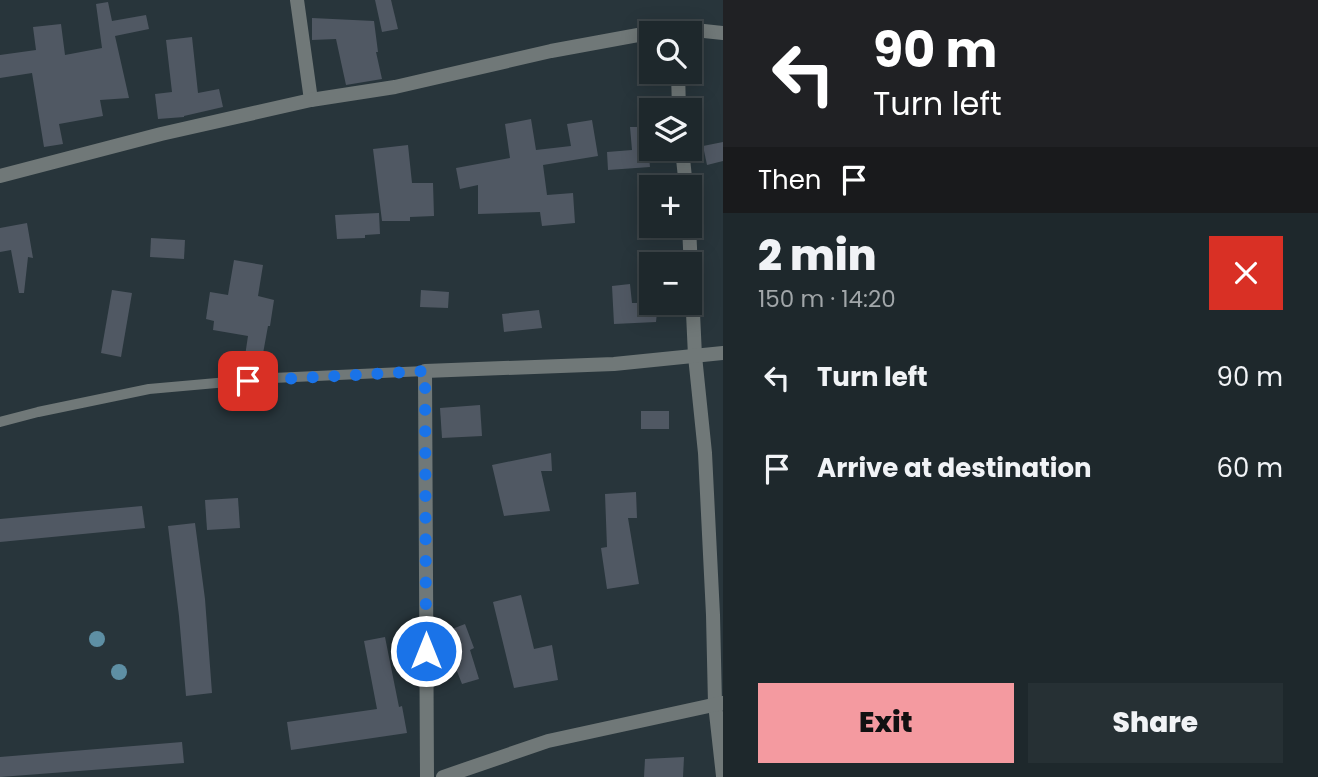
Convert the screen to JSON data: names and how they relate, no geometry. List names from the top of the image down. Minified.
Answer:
{"page":{"turn":["90 m","Turn left"],"map_buttons":["+","−"],"then":"Then","heading":["2 min","150 m · 14:20"],"list":[{"name":"Turn left","value":"90 m"},{"name":"Arrive at destination","value":"60 m"}],"buttons":["Exit","Share"]}}
